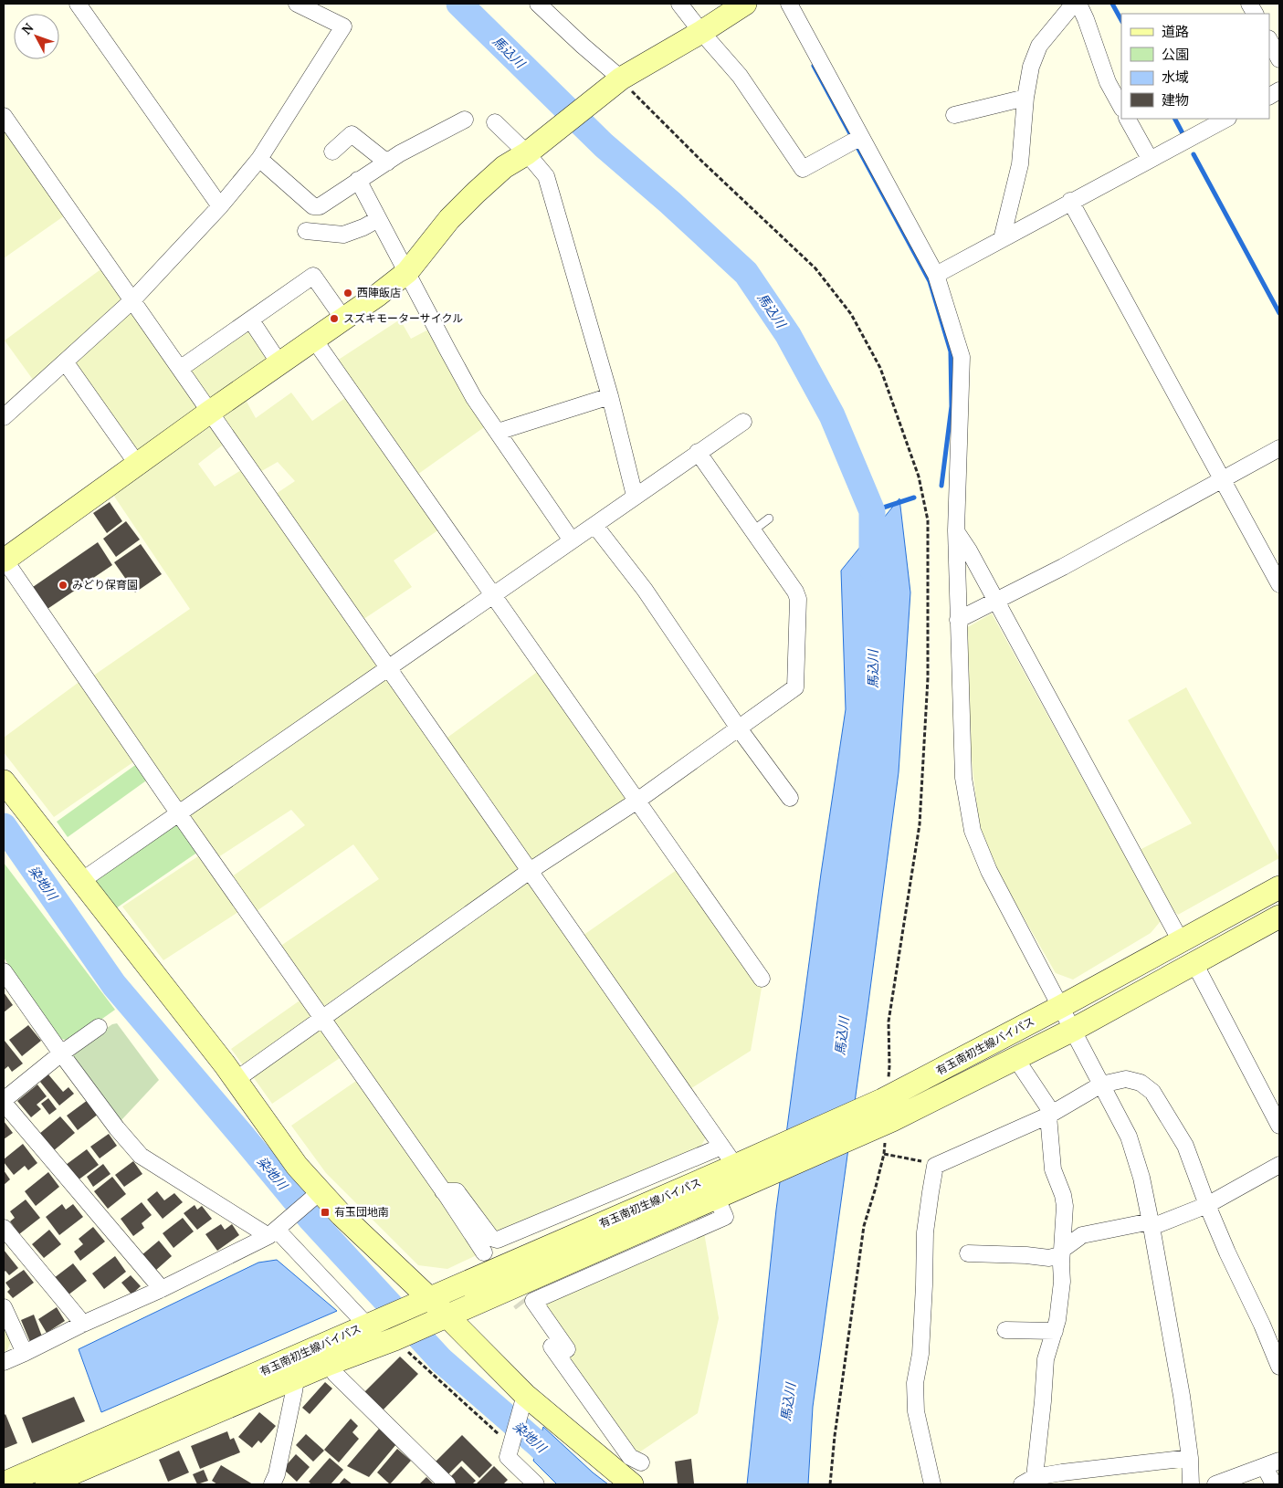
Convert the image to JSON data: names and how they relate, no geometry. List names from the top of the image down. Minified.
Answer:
{"streets":{"street":["有玉南初生線バイパス"]},"water":["馬込川","染地川"],"places":{"other":["西陣飯店","スズキモーターサイクル","みどり保育園"],"transit":["有玉団地南"]},"legend":["道路","公園","水域","建物"],"north":"top left"}
